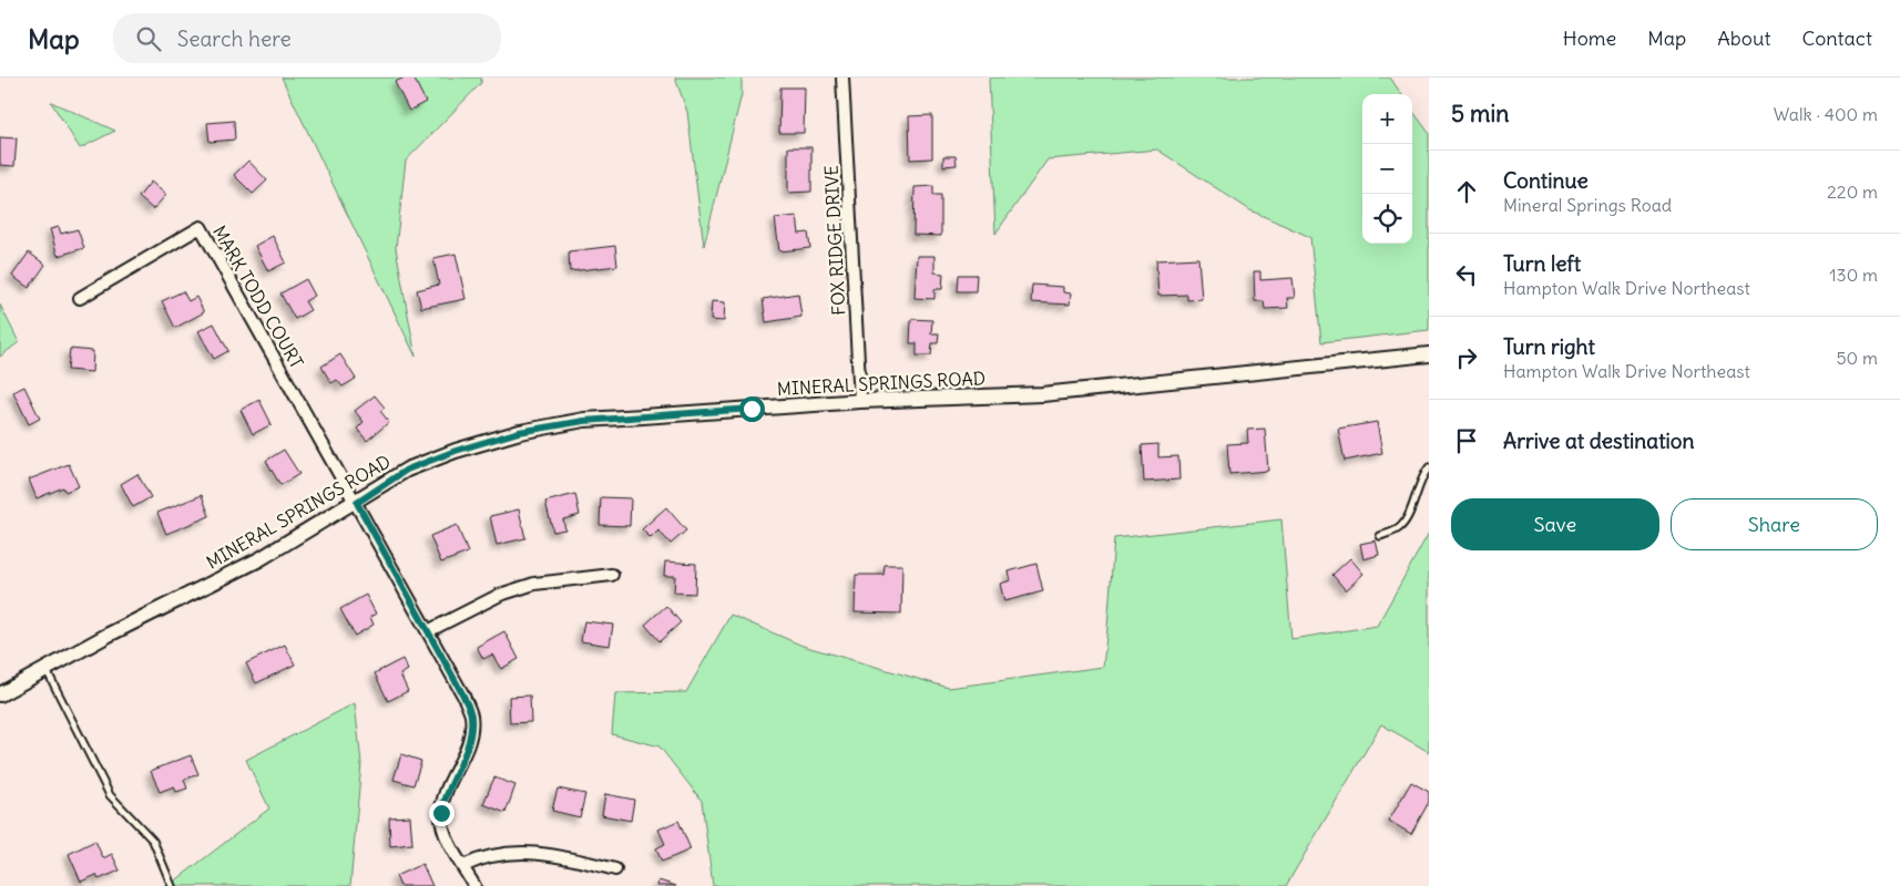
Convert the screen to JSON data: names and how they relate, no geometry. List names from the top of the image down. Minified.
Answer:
{"streets":{"street":["FOX RIDGE DRIVE","MARK TODD COURT","MINERAL SPRINGS ROAD"]},"crossings":[["FOX RIDGE DRIVE","MINERAL SPRINGS ROAD"],["MARK TODD COURT","MINERAL SPRINGS ROAD"]],"page":{"header":"Map","search":"Search here","nav":["Home","Map","About","Contact"],"heading":["5 min","Walk · 400 m"],"map_buttons":["+","−"],"list":[["Continue","Mineral Springs Road","220 m"],["Turn left","Hampton Walk Drive Northeast","130 m"],["Turn right","Hampton Walk Drive Northeast","50 m"],"Arrive at destination"],"buttons":["Save","Share"]}}
